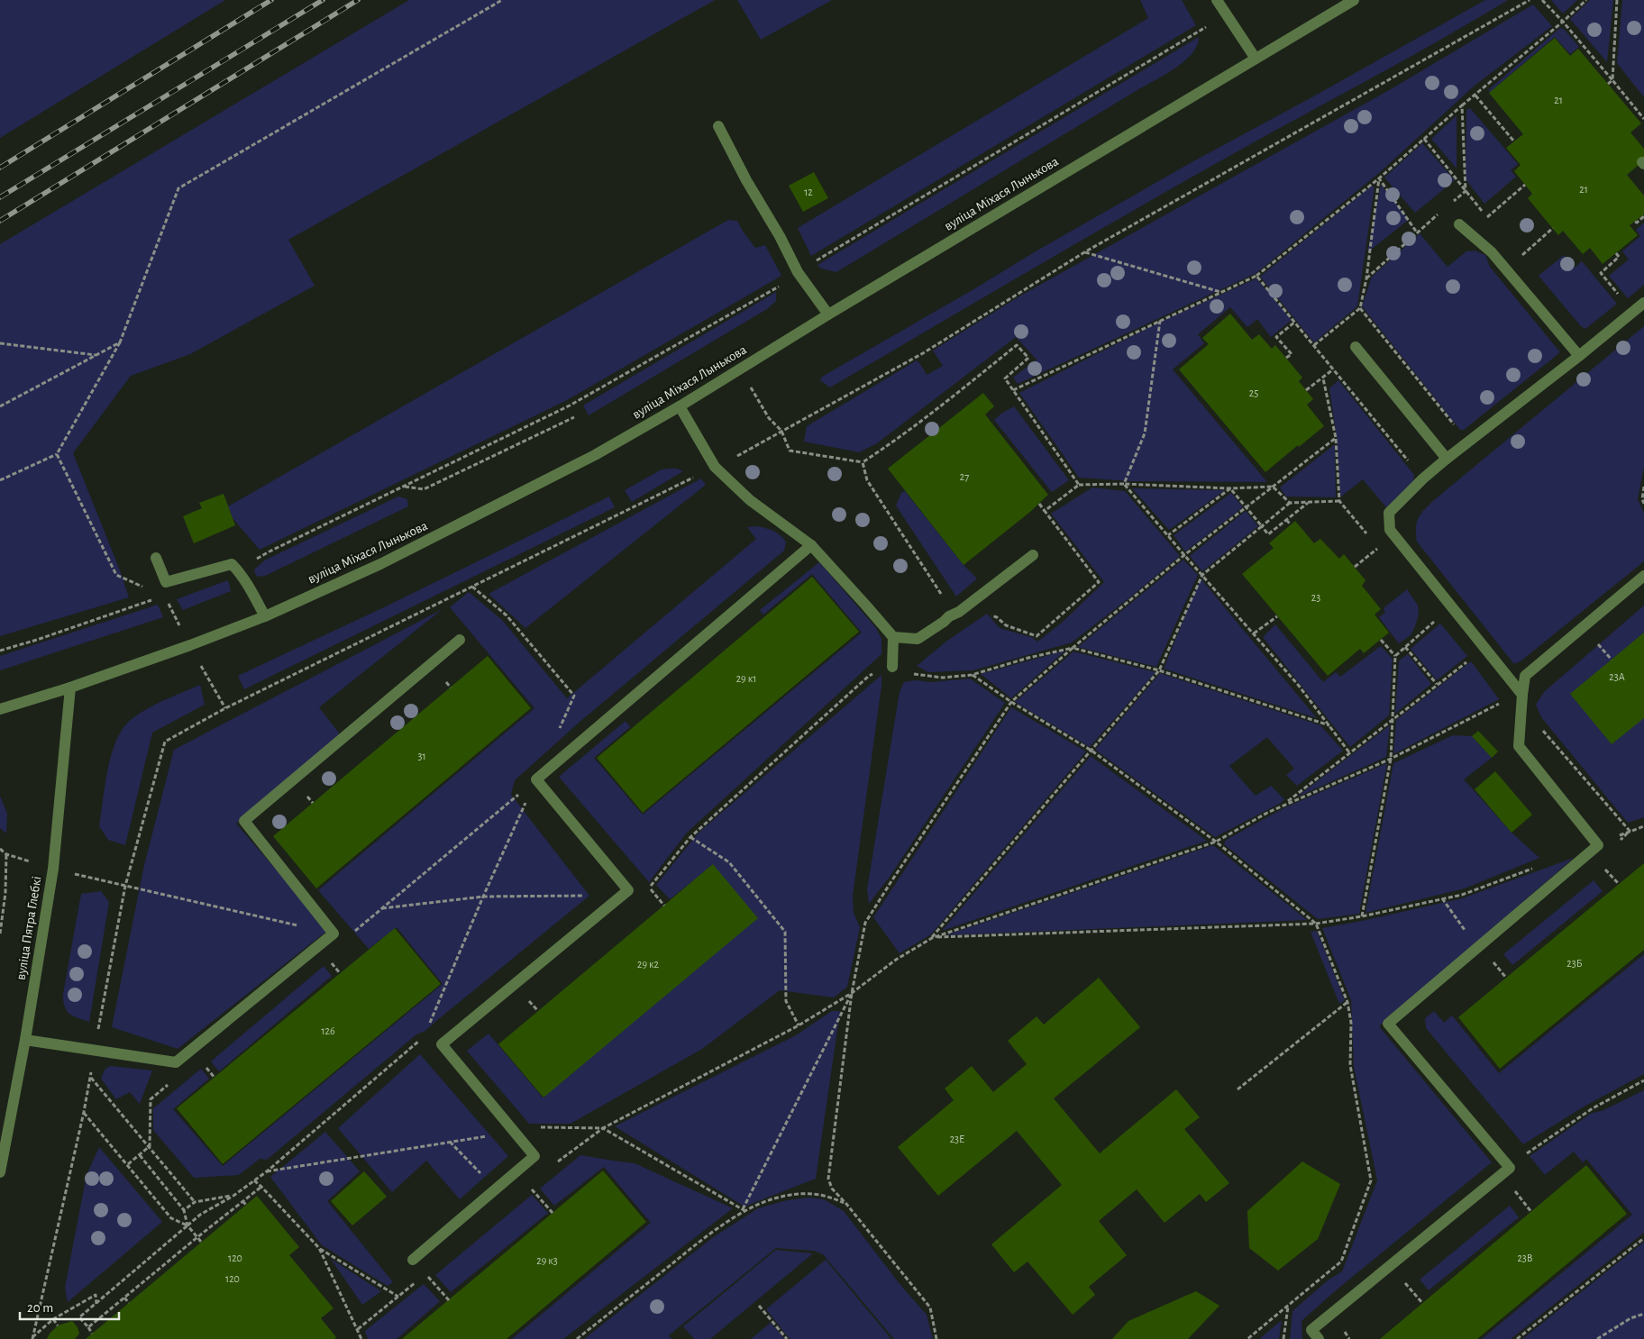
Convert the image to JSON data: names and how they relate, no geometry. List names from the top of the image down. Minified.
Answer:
{"streets":{"street":["вуліца Міхася Лынькова","вуліца Пятра Глебкі"]},"crossings":[["вуліца Міхася Лынькова","вуліца Пятра Глебкі"]],"house_numbers":["21","21","12","25","27","23","23А","29 к1","31","23Б","29 к2","126","23Е","120","23В","29 к3","120"],"scale_bar":"20 m"}
